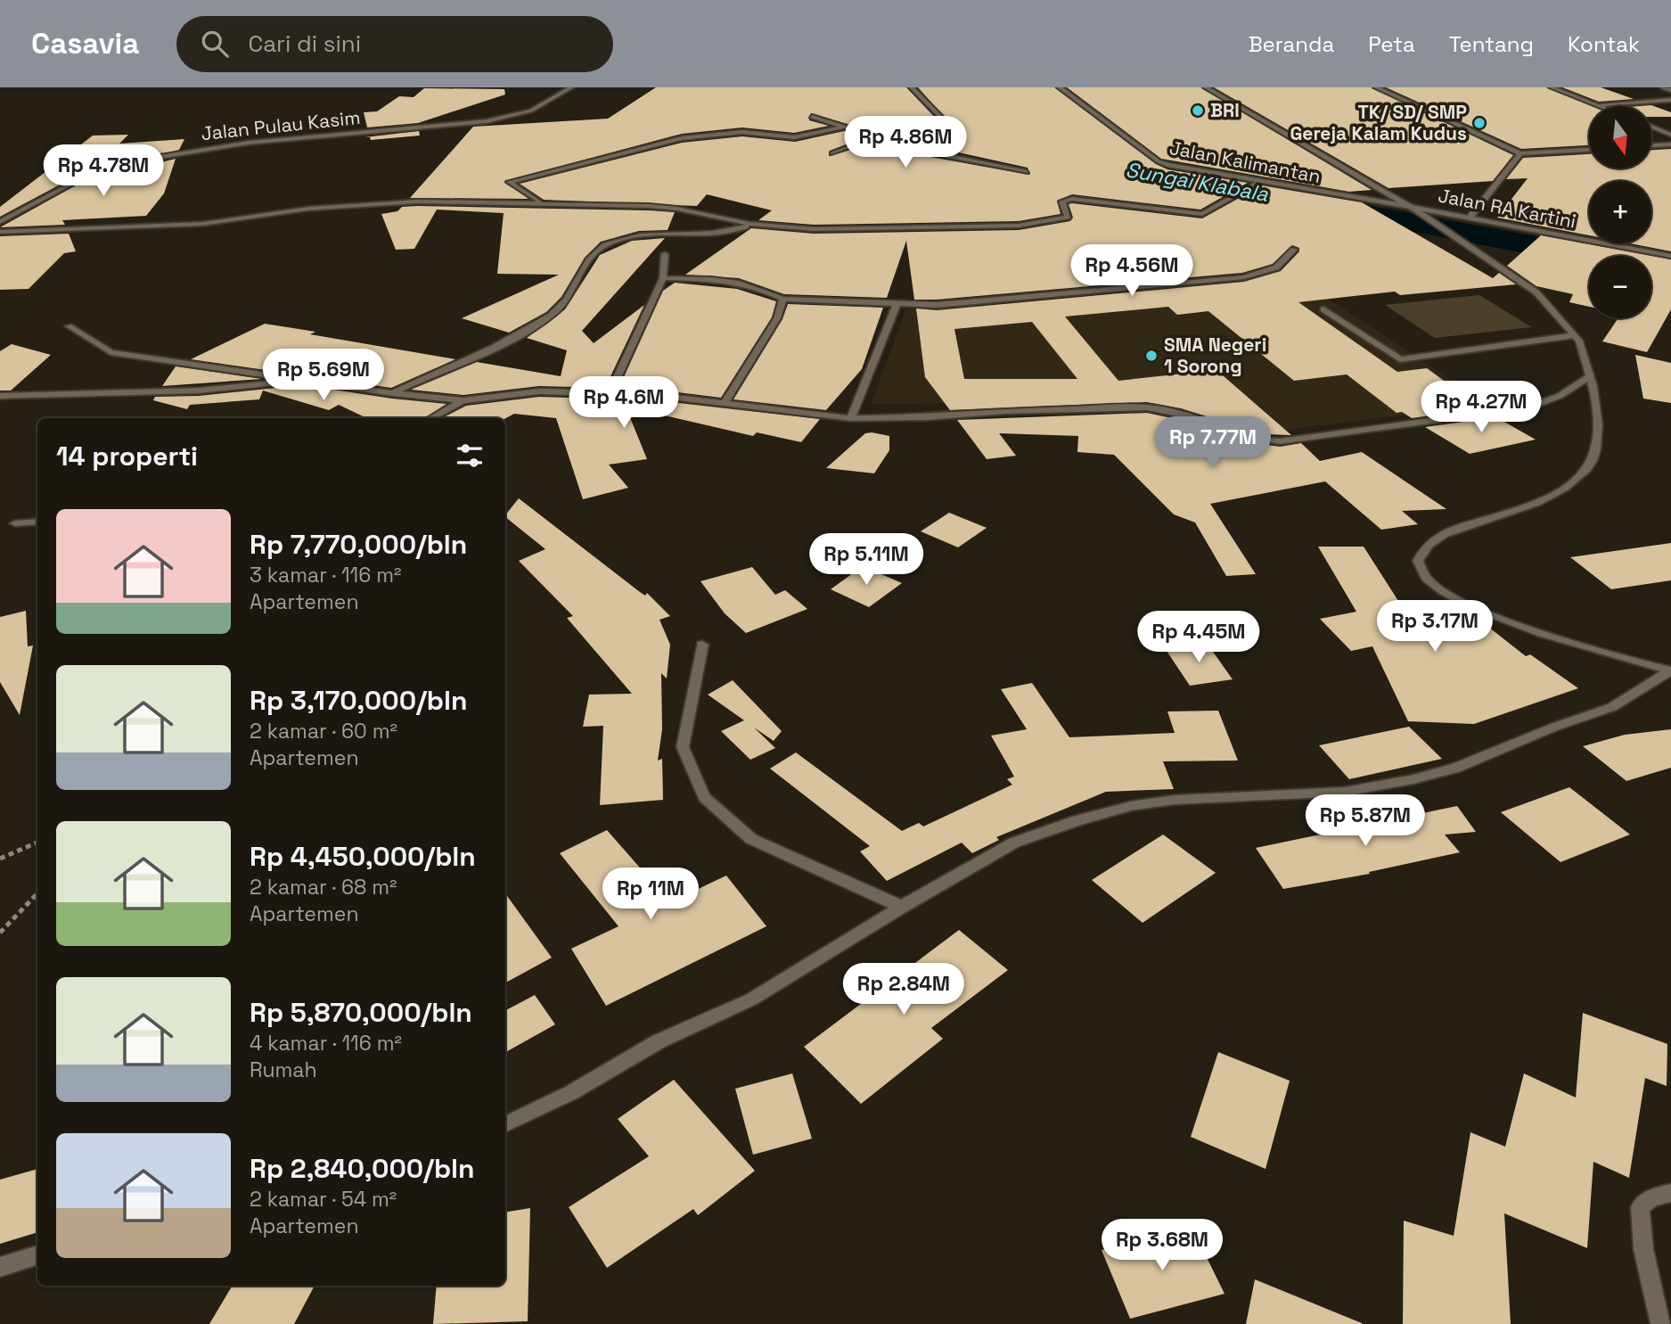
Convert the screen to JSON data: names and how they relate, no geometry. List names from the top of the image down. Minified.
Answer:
{"streets":{"street":["Jalan Pulau Kasim","Jalan Kalimantan","Jalan RA Kartini"]},"crossings":[["Jalan Kalimantan","Jalan RA Kartini"]],"water":["Sungai Klabala"],"places":["BRI","TK/ SD/ SMP Gereja Kalam Kudus","SMA Negeri 1 Sorong"],"north":"bottom","page":{"header":"Casavia","search":"Cari di sini","nav":["Beranda","Peta","Tentang","Kontak"],"map_buttons":["+","−"],"price":["Rp 4.86M","Rp 4.78M","Rp 4.56M","Rp 5.69M","Rp 4.6M","Rp 4.27M","Rp 7.77M","Rp 5.11M","Rp 3.17M","Rp 4.45M","Rp 5.87M","Rp 11M","Rp 2.84M","Rp 3.68M"],"heading":"14 properti","list":[{"name":"Rp 7,770,000/bln","note":"3 kamar · 116 m² · Apartemen"},{"name":"Rp 3,170,000/bln","note":"2 kamar · 60 m² · Apartemen"},{"name":"Rp 4,450,000/bln","note":"2 kamar · 68 m² · Apartemen"},{"name":"Rp 5,870,000/bln","note":"4 kamar · 116 m² · Rumah"},{"name":"Rp 2,840,000/bln","note":"2 kamar · 54 m² · Apartemen"}]}}
